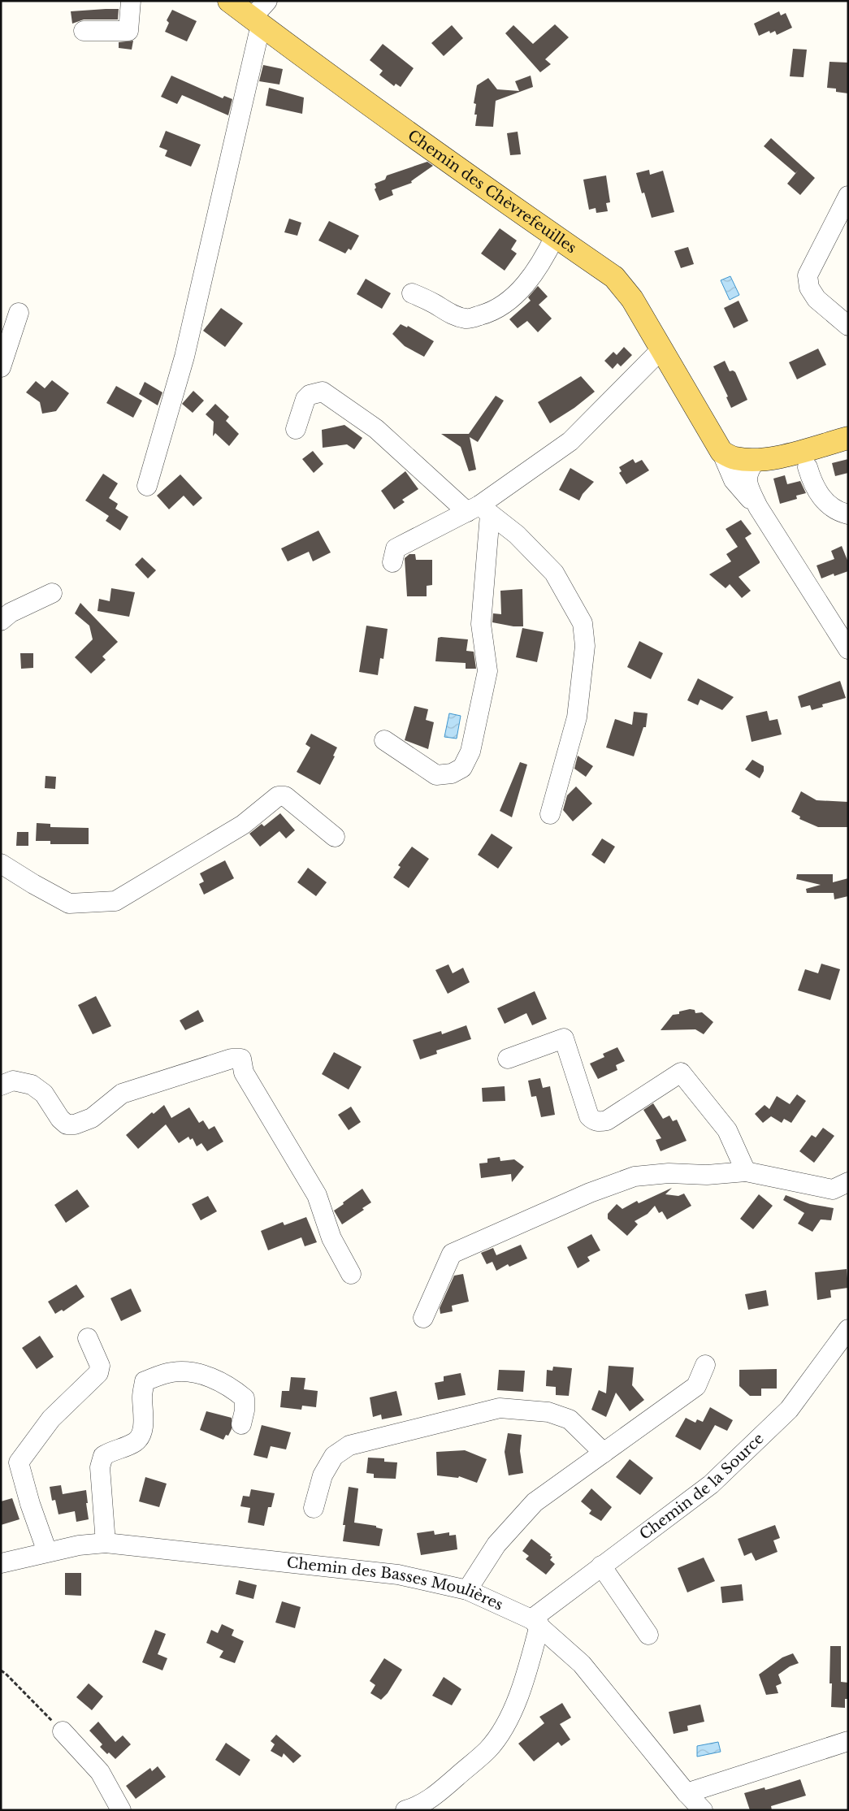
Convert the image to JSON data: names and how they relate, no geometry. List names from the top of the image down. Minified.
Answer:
{"streets":{"main road":["Chemin des Chèvrefeuilles"],"street":["Chemin de la Source","Chemin des Basses Moulières"]},"crossings":[["Chemin de la Source","Chemin des Basses Moulières"]]}
